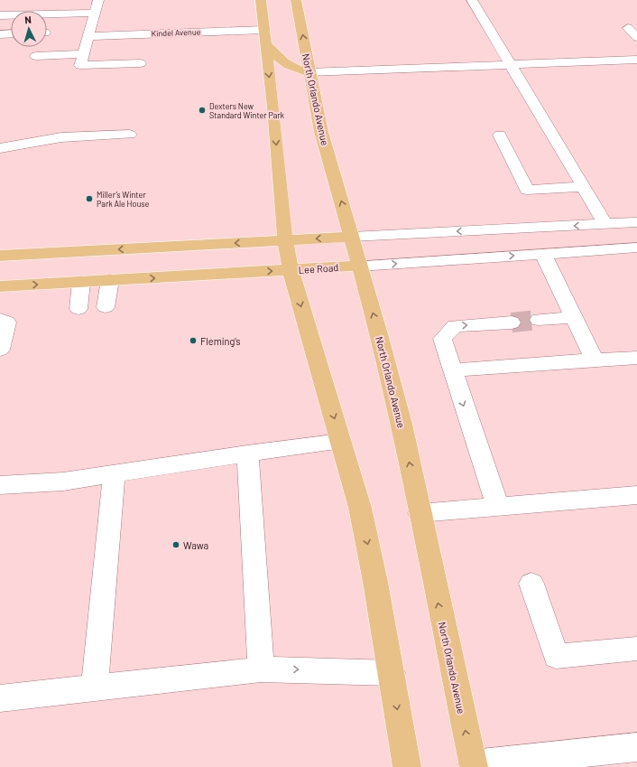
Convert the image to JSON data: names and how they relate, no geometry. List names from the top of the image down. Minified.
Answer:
{"streets":{"main road":["North Orlando Avenue","Lee Road"],"street":["Kindel Avenue"]},"crossings":[["North Orlando Avenue","Lee Road"]],"places":["Dexters New Standard Winter Park","Miller’s Winter Park Ale House","Fleming's","Wawa"],"north":"top"}
